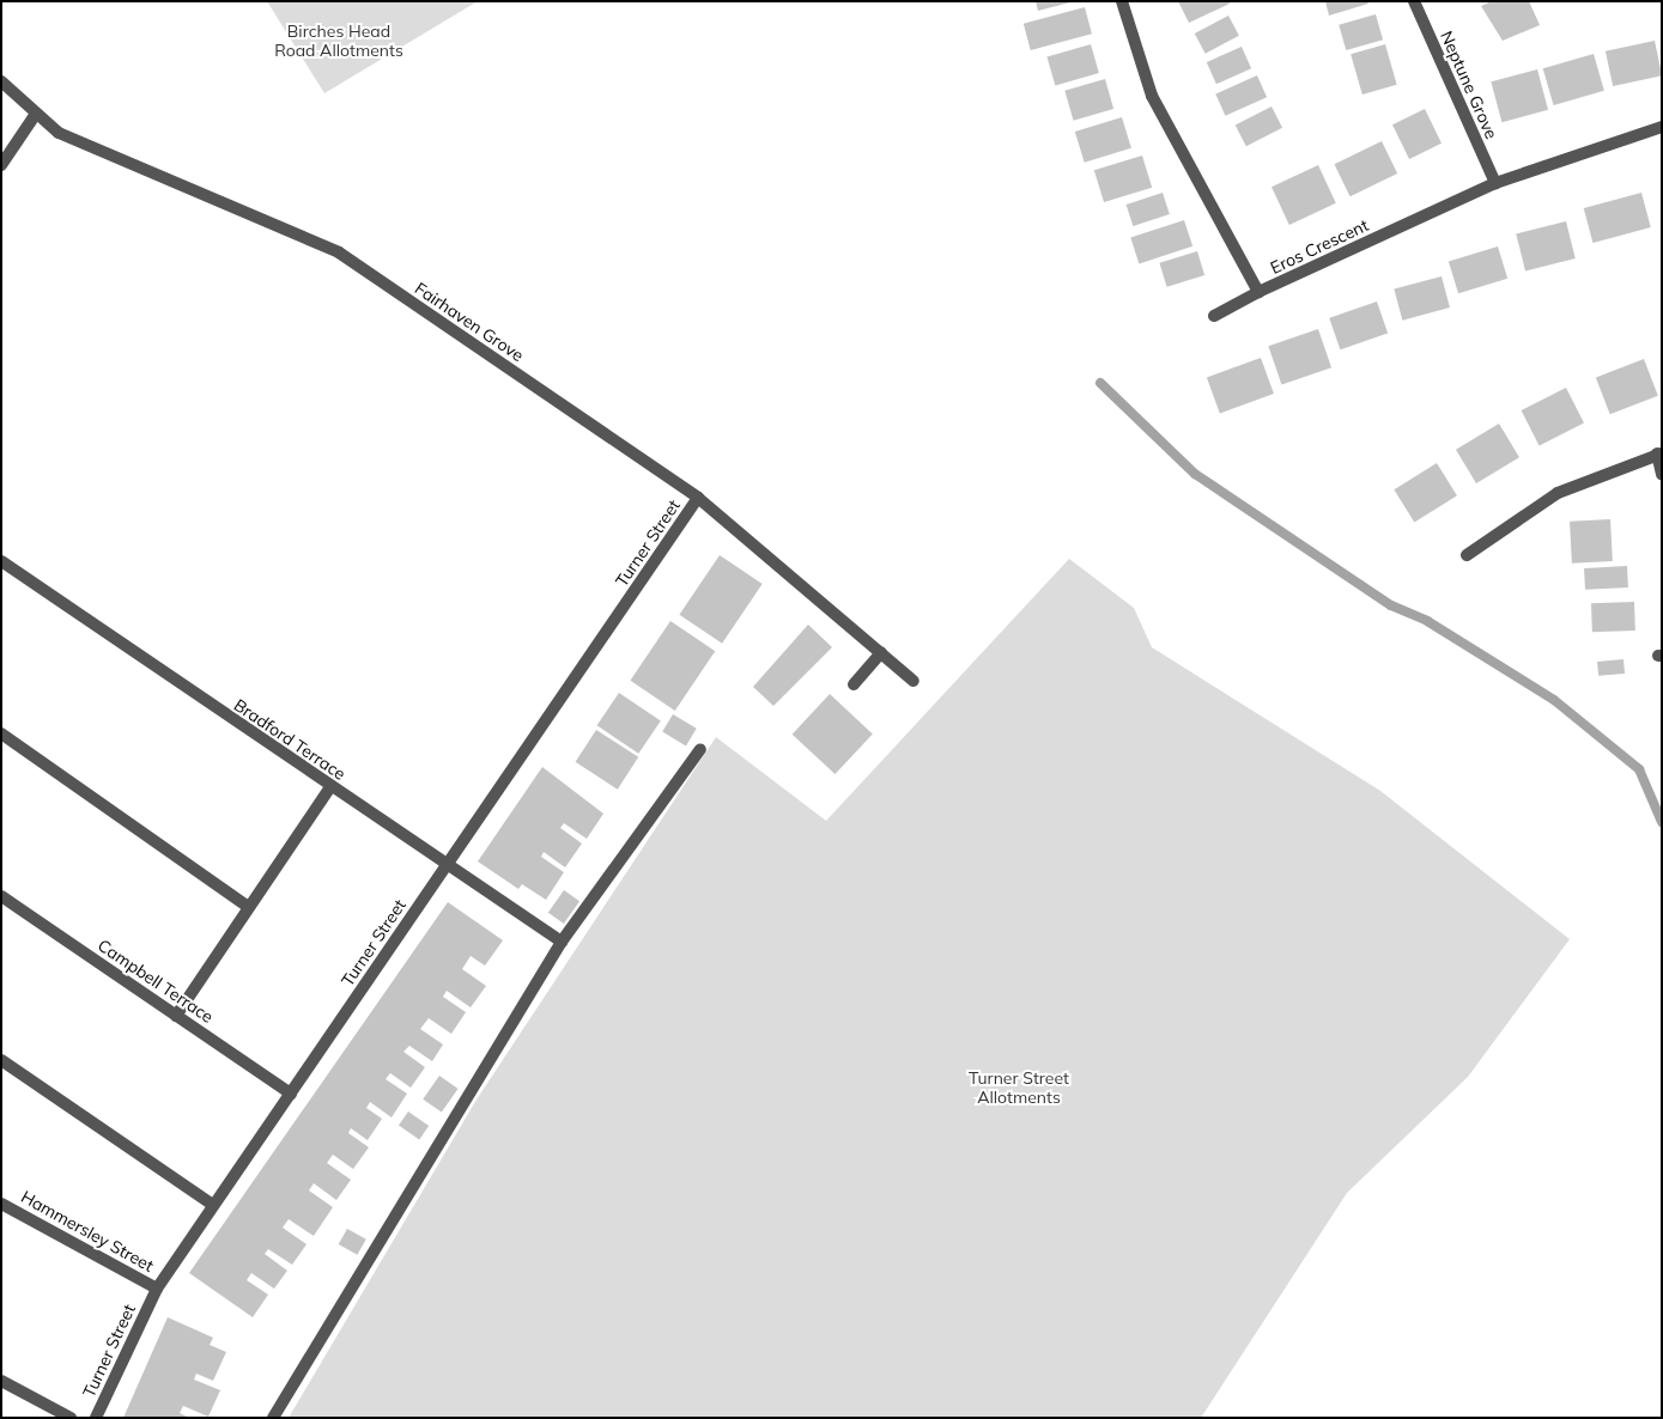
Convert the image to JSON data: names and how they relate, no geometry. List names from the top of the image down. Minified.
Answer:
{"streets":{"street":["Neptune Grove","Eros Crescent","Fairhaven Grove","Turner Street","Bradford Terrace","Campbell Terrace","Hammersley Street"]},"crossings":[["Neptune Grove","Eros Crescent"],["Fairhaven Grove","Turner Street"],["Turner Street","Bradford Terrace"],["Turner Street","Campbell Terrace"],["Turner Street","Hammersley Street"]],"parks":["Birches Head Road Allotments","Turner Street Allotments"]}
